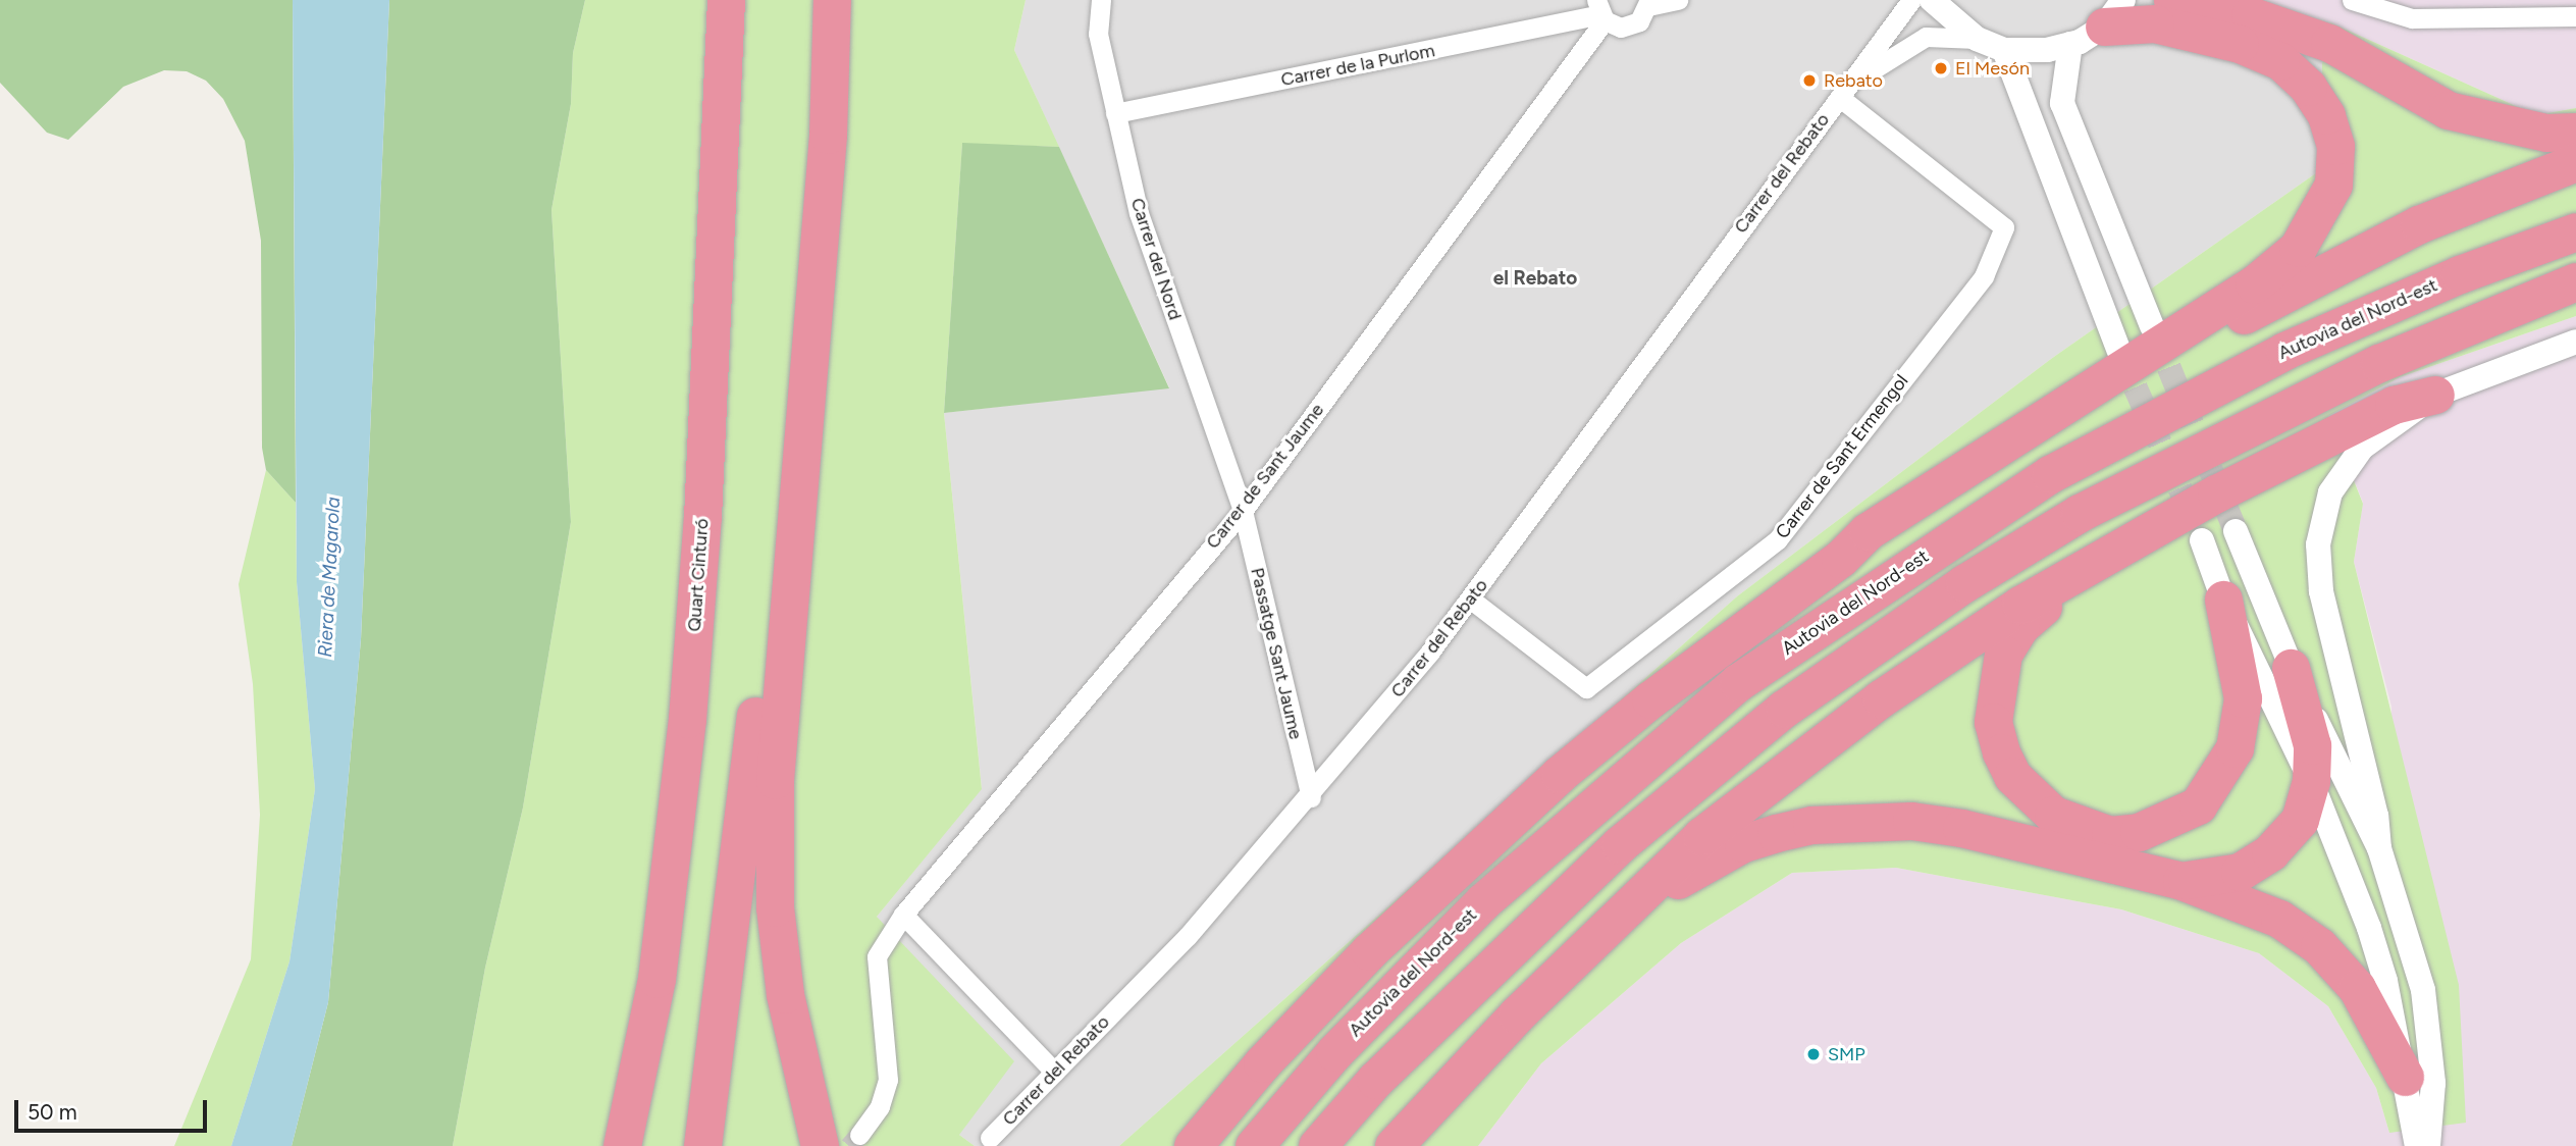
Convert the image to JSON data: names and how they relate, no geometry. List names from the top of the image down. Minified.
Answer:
{"streets":{"highway":["Autovia del Nord-est","Quart Cinturó"],"street":["Carrer de la Purlom","Carrer del Rebato","Carrer del Nord","Carrer de Sant Ermengol","Carrer de Sant Jaume","Passatge Sant Jaume"]},"crossings":[["Carrer de la Purlom","Carrer del Nord"],["Carrer de la Purlom","Carrer de Sant Jaume"],["Carrer del Rebato","Carrer de Sant Ermengol"],["Carrer del Rebato","Passatge Sant Jaume"],["Carrer del Nord","Carrer de Sant Jaume"],["Carrer del Nord","Passatge Sant Jaume"],["Carrer de Sant Jaume","Passatge Sant Jaume"]],"districts":["el Rebato"],"water":["Riera de Magarola"],"places":["El Mesón","Rebato","SMP"],"scale_bar":"50 m"}
